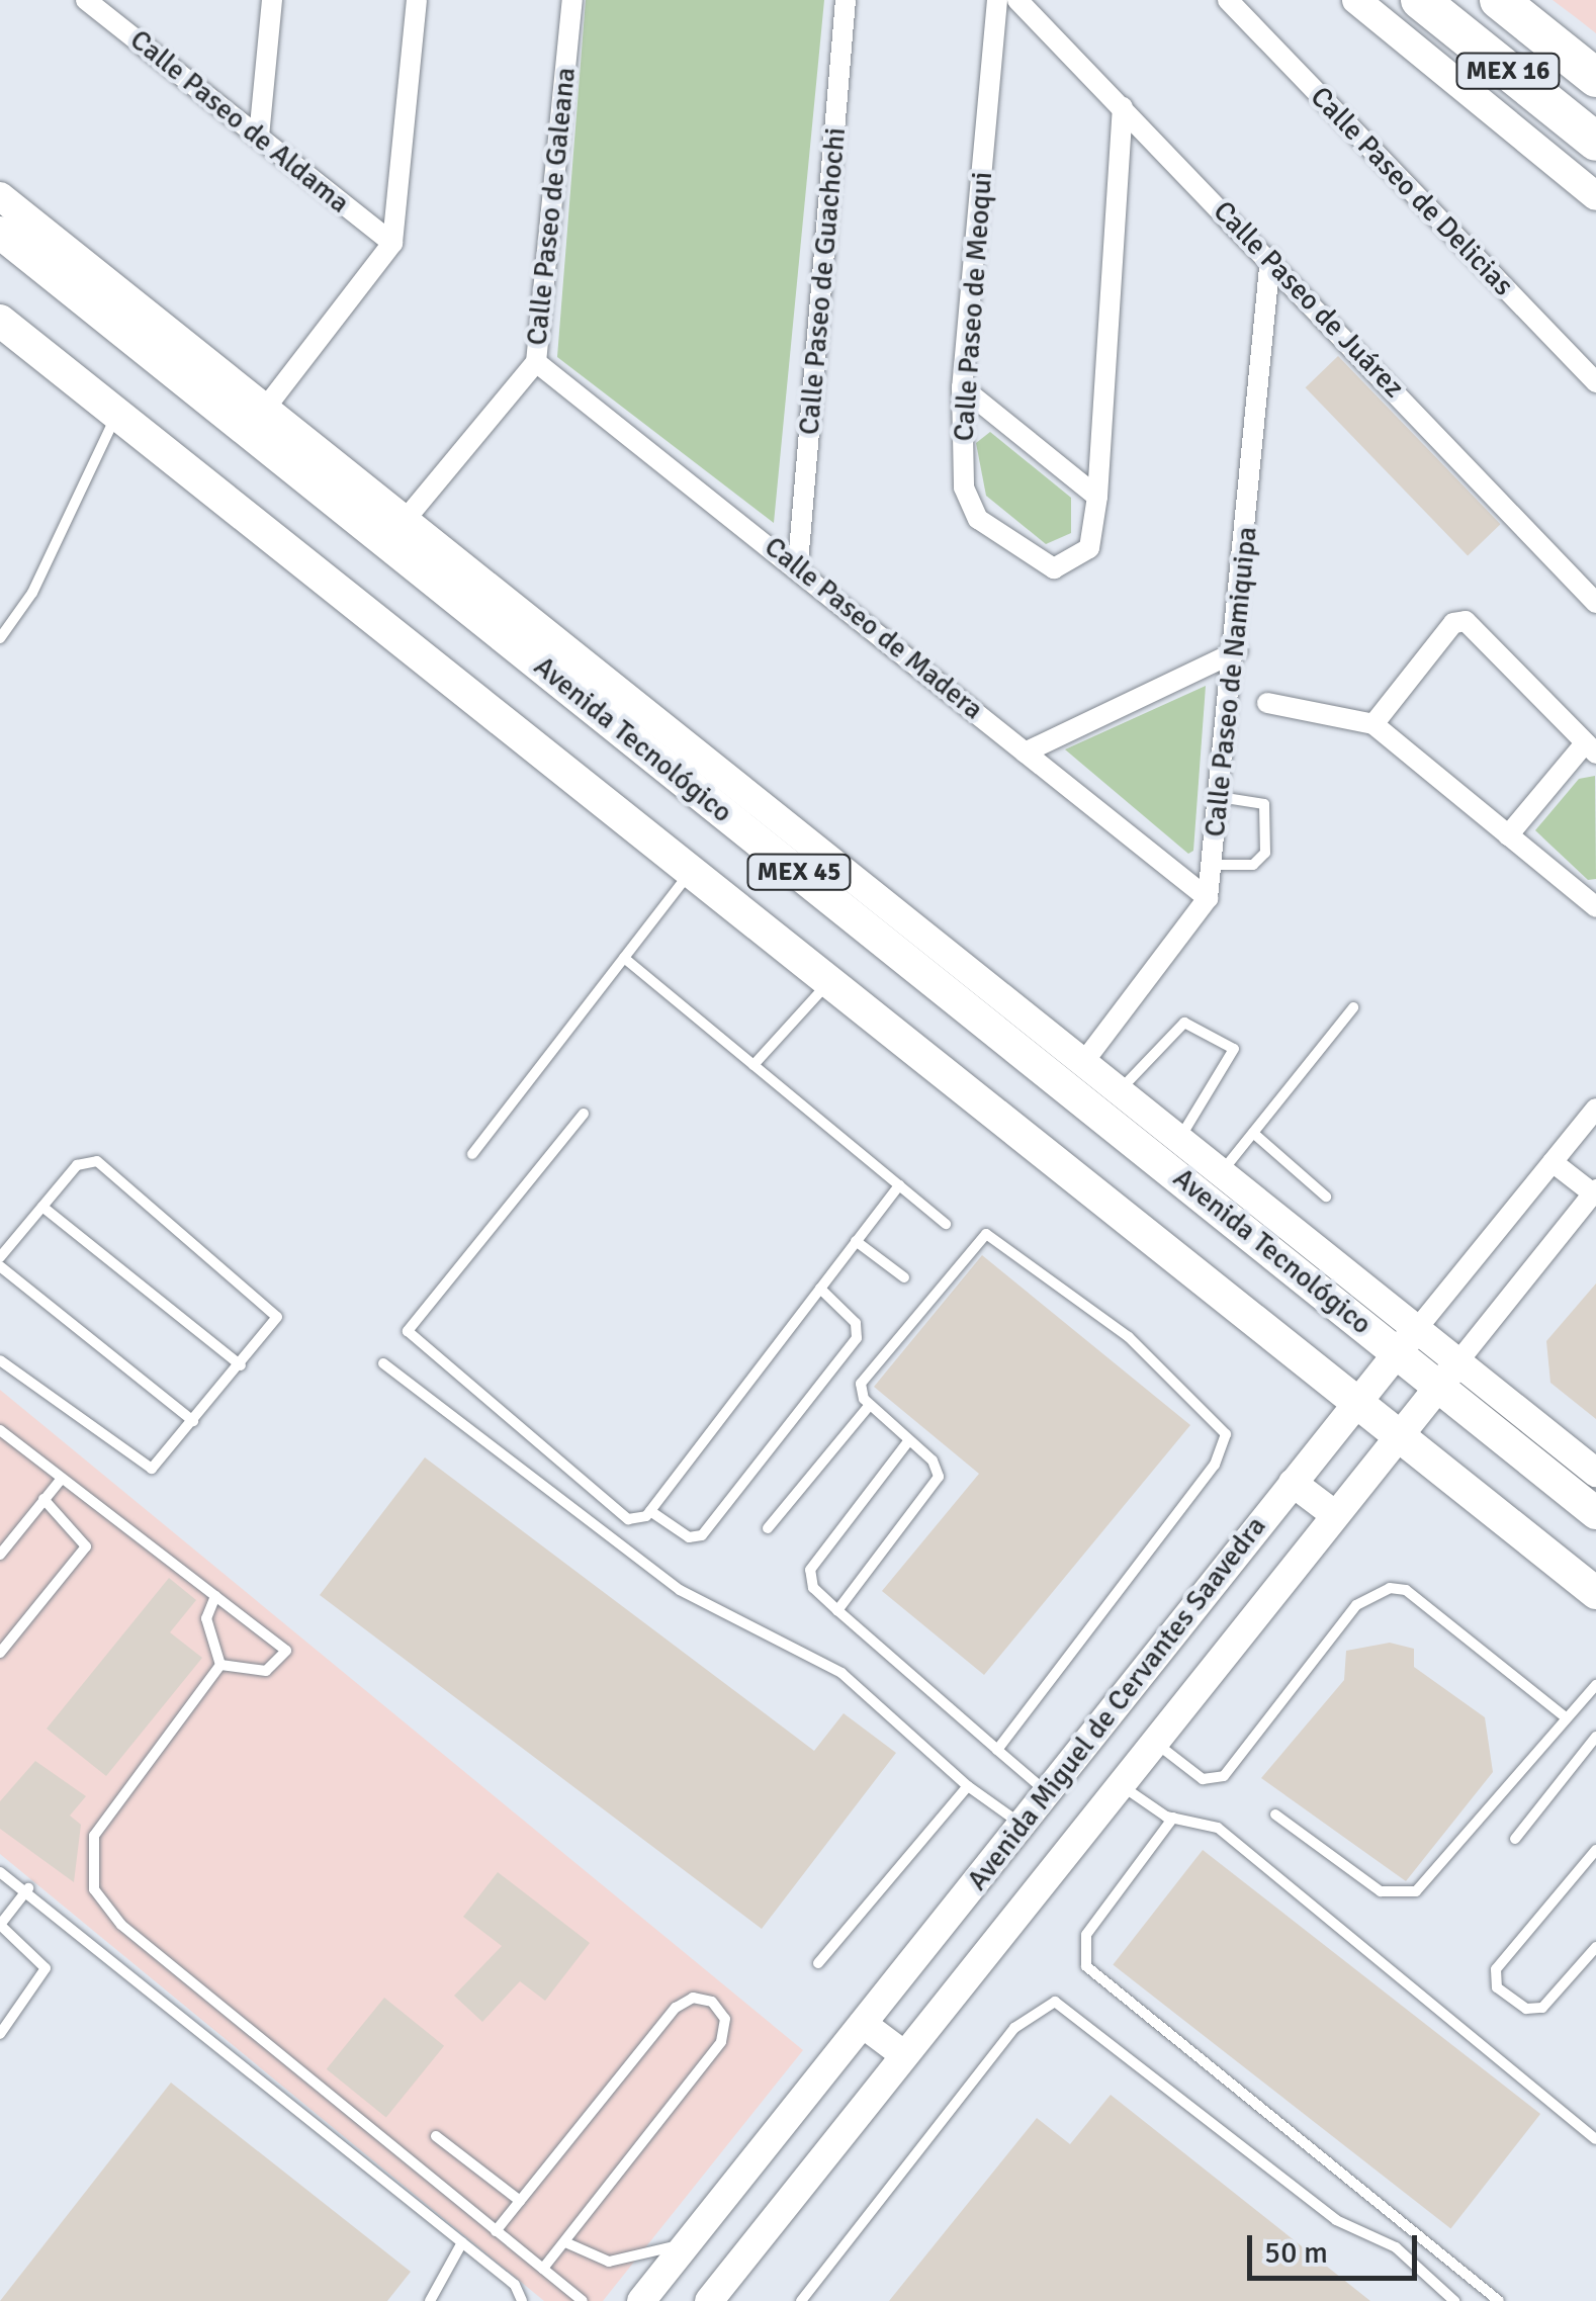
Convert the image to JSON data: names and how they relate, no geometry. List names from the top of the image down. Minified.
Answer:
{"streets":{"highway":["MEX 16"],"main road":["Avenida Tecnológico","MEX 45"],"street":["Calle Paseo de Aldama","Calle Paseo de Delicias","Calle Paseo de Galeana","Calle Paseo de Guachochi","Calle Paseo de Juárez","Calle Paseo de Meoqui","Calle Paseo de Madera","Calle Paseo de Namiquipa","Avenida Miguel de Cervantes Saavedra"]},"crossings":[["Calle Paseo de Galeana","Calle Paseo de Madera"],["Calle Paseo de Galeana","Avenida Tecnológico"],["Calle Paseo de Guachochi","Calle Paseo de Madera"],["Calle Paseo de Juárez","Calle Paseo de Meoqui"],["Calle Paseo de Juárez","Calle Paseo de Namiquipa"],["Calle Paseo de Madera","Calle Paseo de Namiquipa"],["Avenida Tecnológico","Avenida Miguel de Cervantes Saavedra"],["MEX 45","Avenida Miguel de Cervantes Saavedra"]],"scale_bar":"50 m"}
